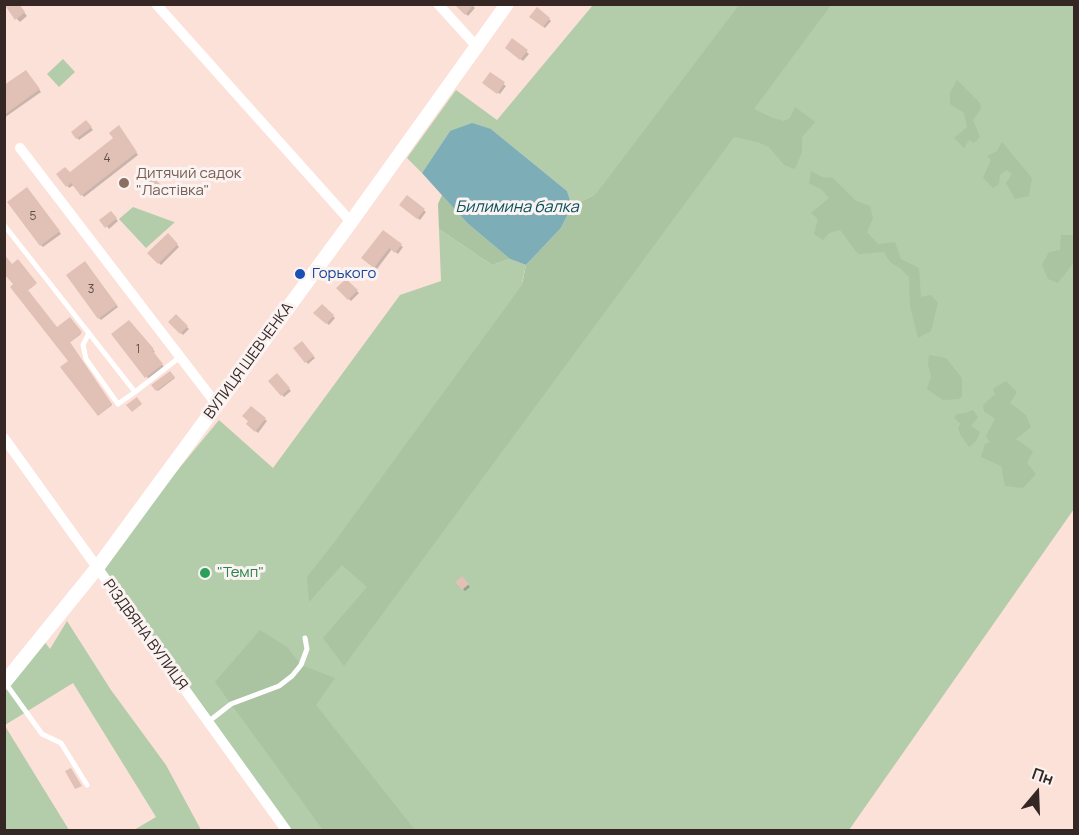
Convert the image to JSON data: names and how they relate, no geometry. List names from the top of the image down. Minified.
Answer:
{"streets":{"street":["ВУЛИЦЯ ШЕВЧЕНКА","РІЗДВЯНА ВУЛИЦЯ"]},"crossings":[["ВУЛИЦЯ ШЕВЧЕНКА","РІЗДВЯНА ВУЛИЦЯ"]],"water":["Билимина балка"],"places":["Дитячий садок \"Ластівка\"","Горького","\"Темп\""],"house_numbers":["4","5","3","1"],"north":"top"}
